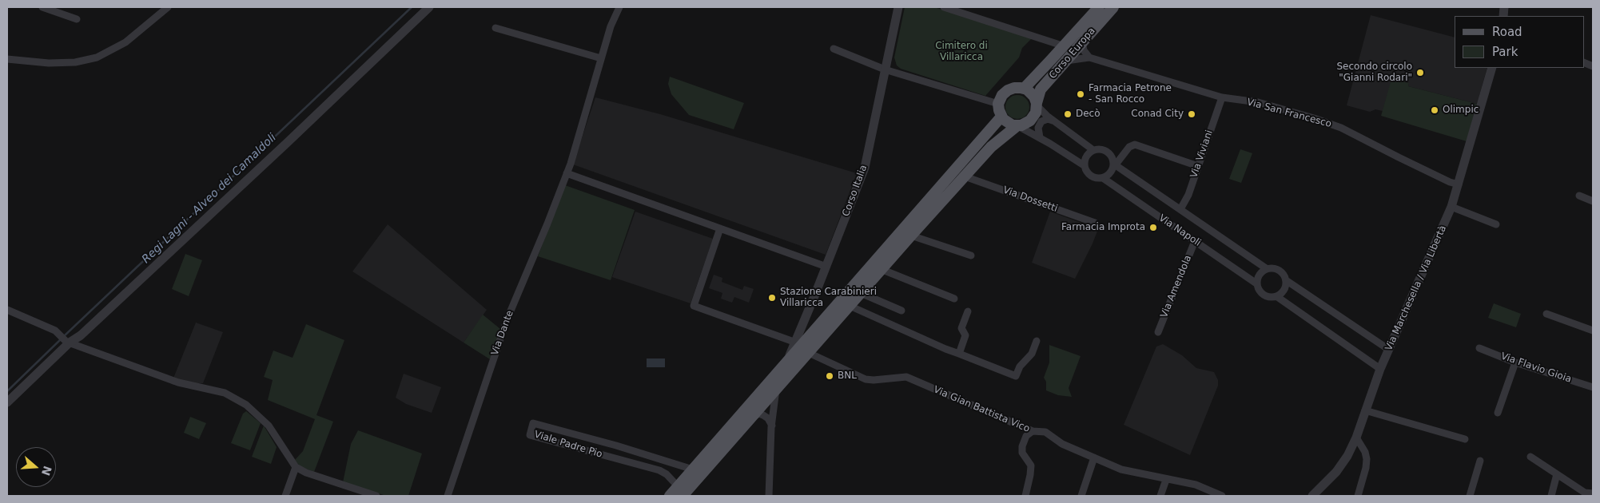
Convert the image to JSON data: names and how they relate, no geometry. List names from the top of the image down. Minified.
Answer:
{"streets":{"main road":["Corso Europa"],"street":["Via San Francesco","Via Viviani","Corso Italia","Via Dossetti","Via Napoli","Via Amendola","Via Marchesella / Via Libertà","Via Dante","Via Flavio Gioia","Via Gian Battista Vico","Viale Padre Pio"]},"crossings":[["Corso Europa","Via San Francesco"],["Via San Francesco","Via Viviani"],["Via San Francesco","Via Marchesella / Via Libertà"],["Via Viviani","Via Napoli"],["Via Napoli","Via Amendola"]],"water":["Regi Lagni - Alveo dei Camaldoli"],"parks":["Cimitero di Villaricca"],"places":["Secondo circolo \"Gianni Rodari\"","Farmacia Petrone - San Rocco","Olimpic","Decò","Conad City","Farmacia Improta","Stazione Carabinieri Villaricca","BNL"],"legend":["Road","Park"],"north":"right"}
